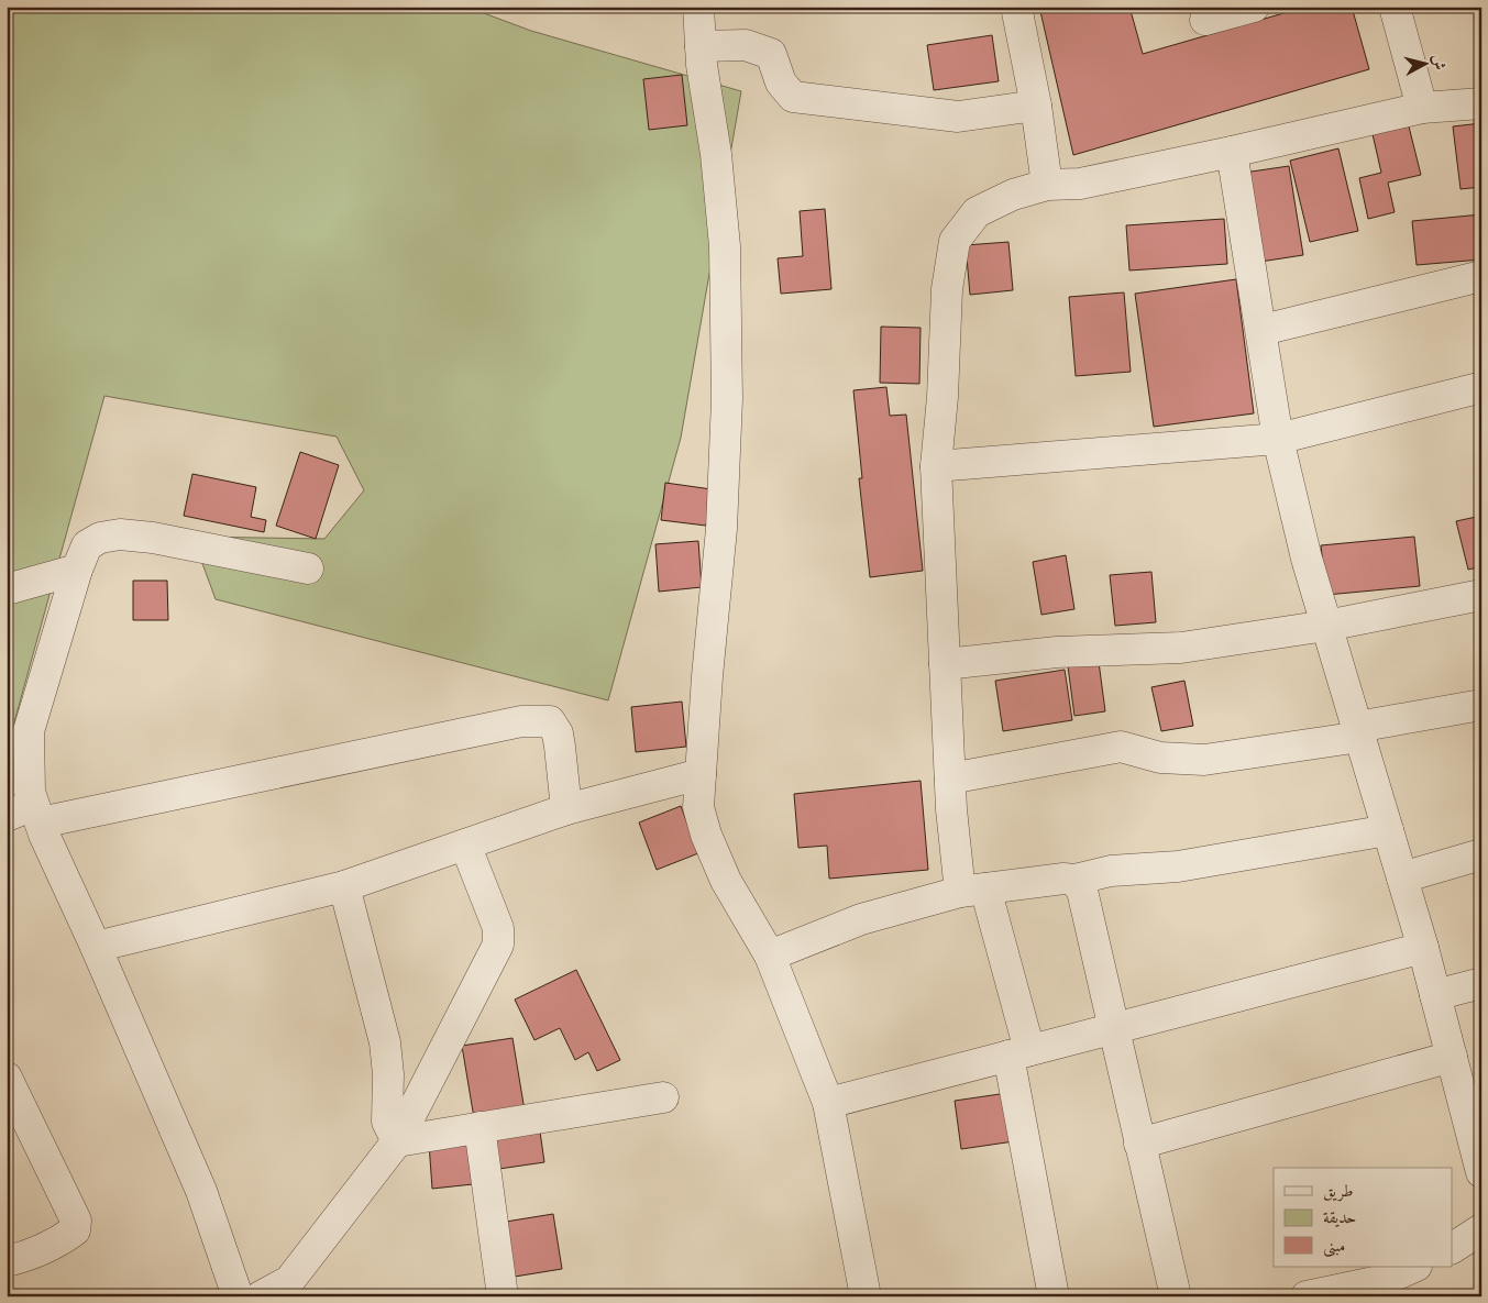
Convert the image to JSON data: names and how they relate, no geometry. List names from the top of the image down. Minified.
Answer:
{"legend":["طريق","حديقة","مبنى"],"north":"right"}
